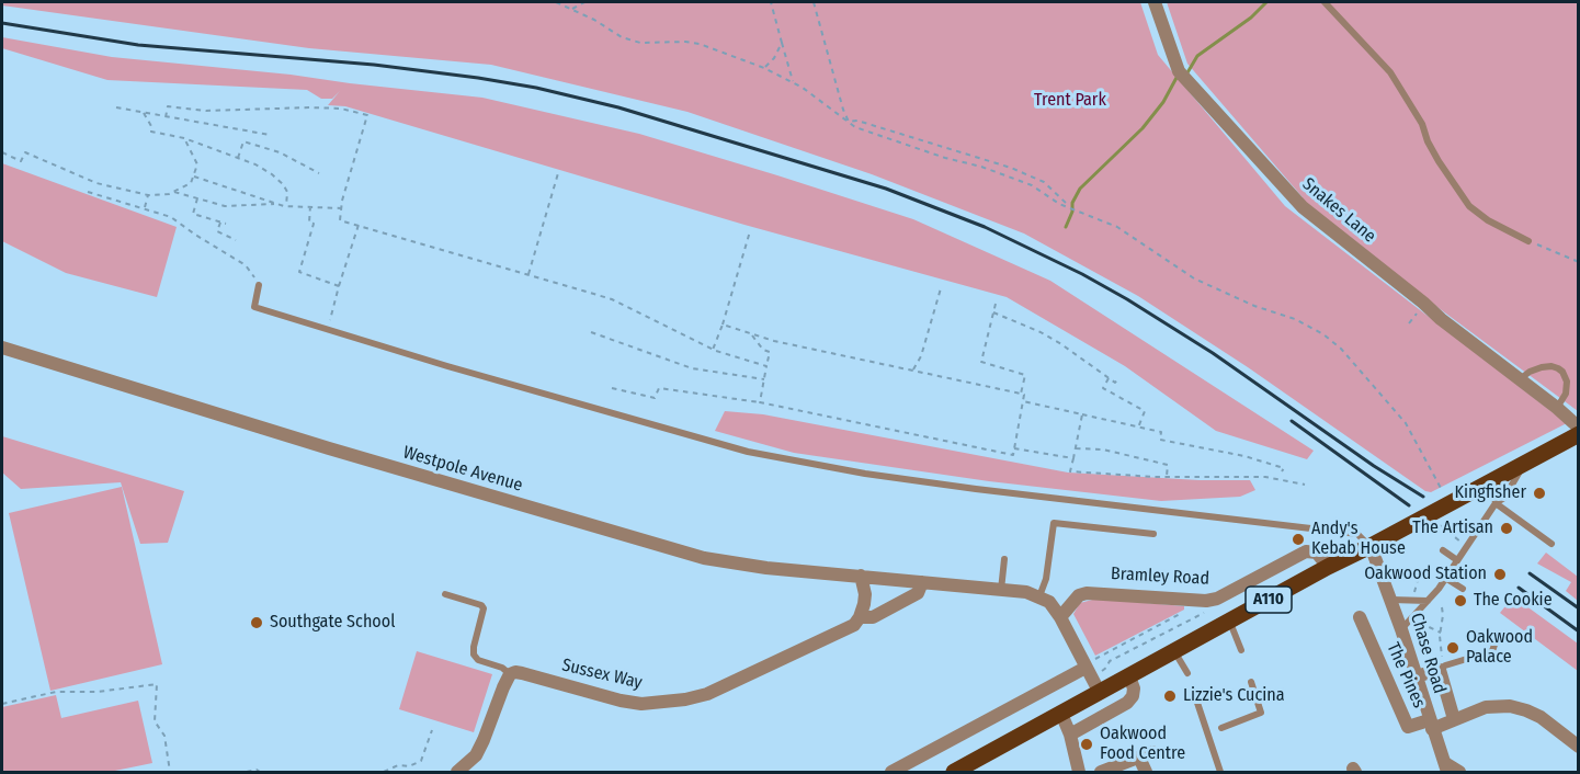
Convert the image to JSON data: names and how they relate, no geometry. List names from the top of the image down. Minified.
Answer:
{"streets":{"main road":["A110"],"street":["Snakes Lane","Westpole Avenue","Bramley Road","Chase Road","Sussex Way","The Pines"]},"crossings":[["Westpole Avenue","Sussex Way"],["Bramley Road","A110"],["A110","Chase Road"],["Chase Road","The Pines"]],"parks":["Trent Park"],"places":["Kingfisher","The Artisan","Andy's Kebab House","Oakwood Station","The Cookie","Southgate School","Oakwood Palace","Lizzie's Cucina","Oakwood Food Centre"]}
